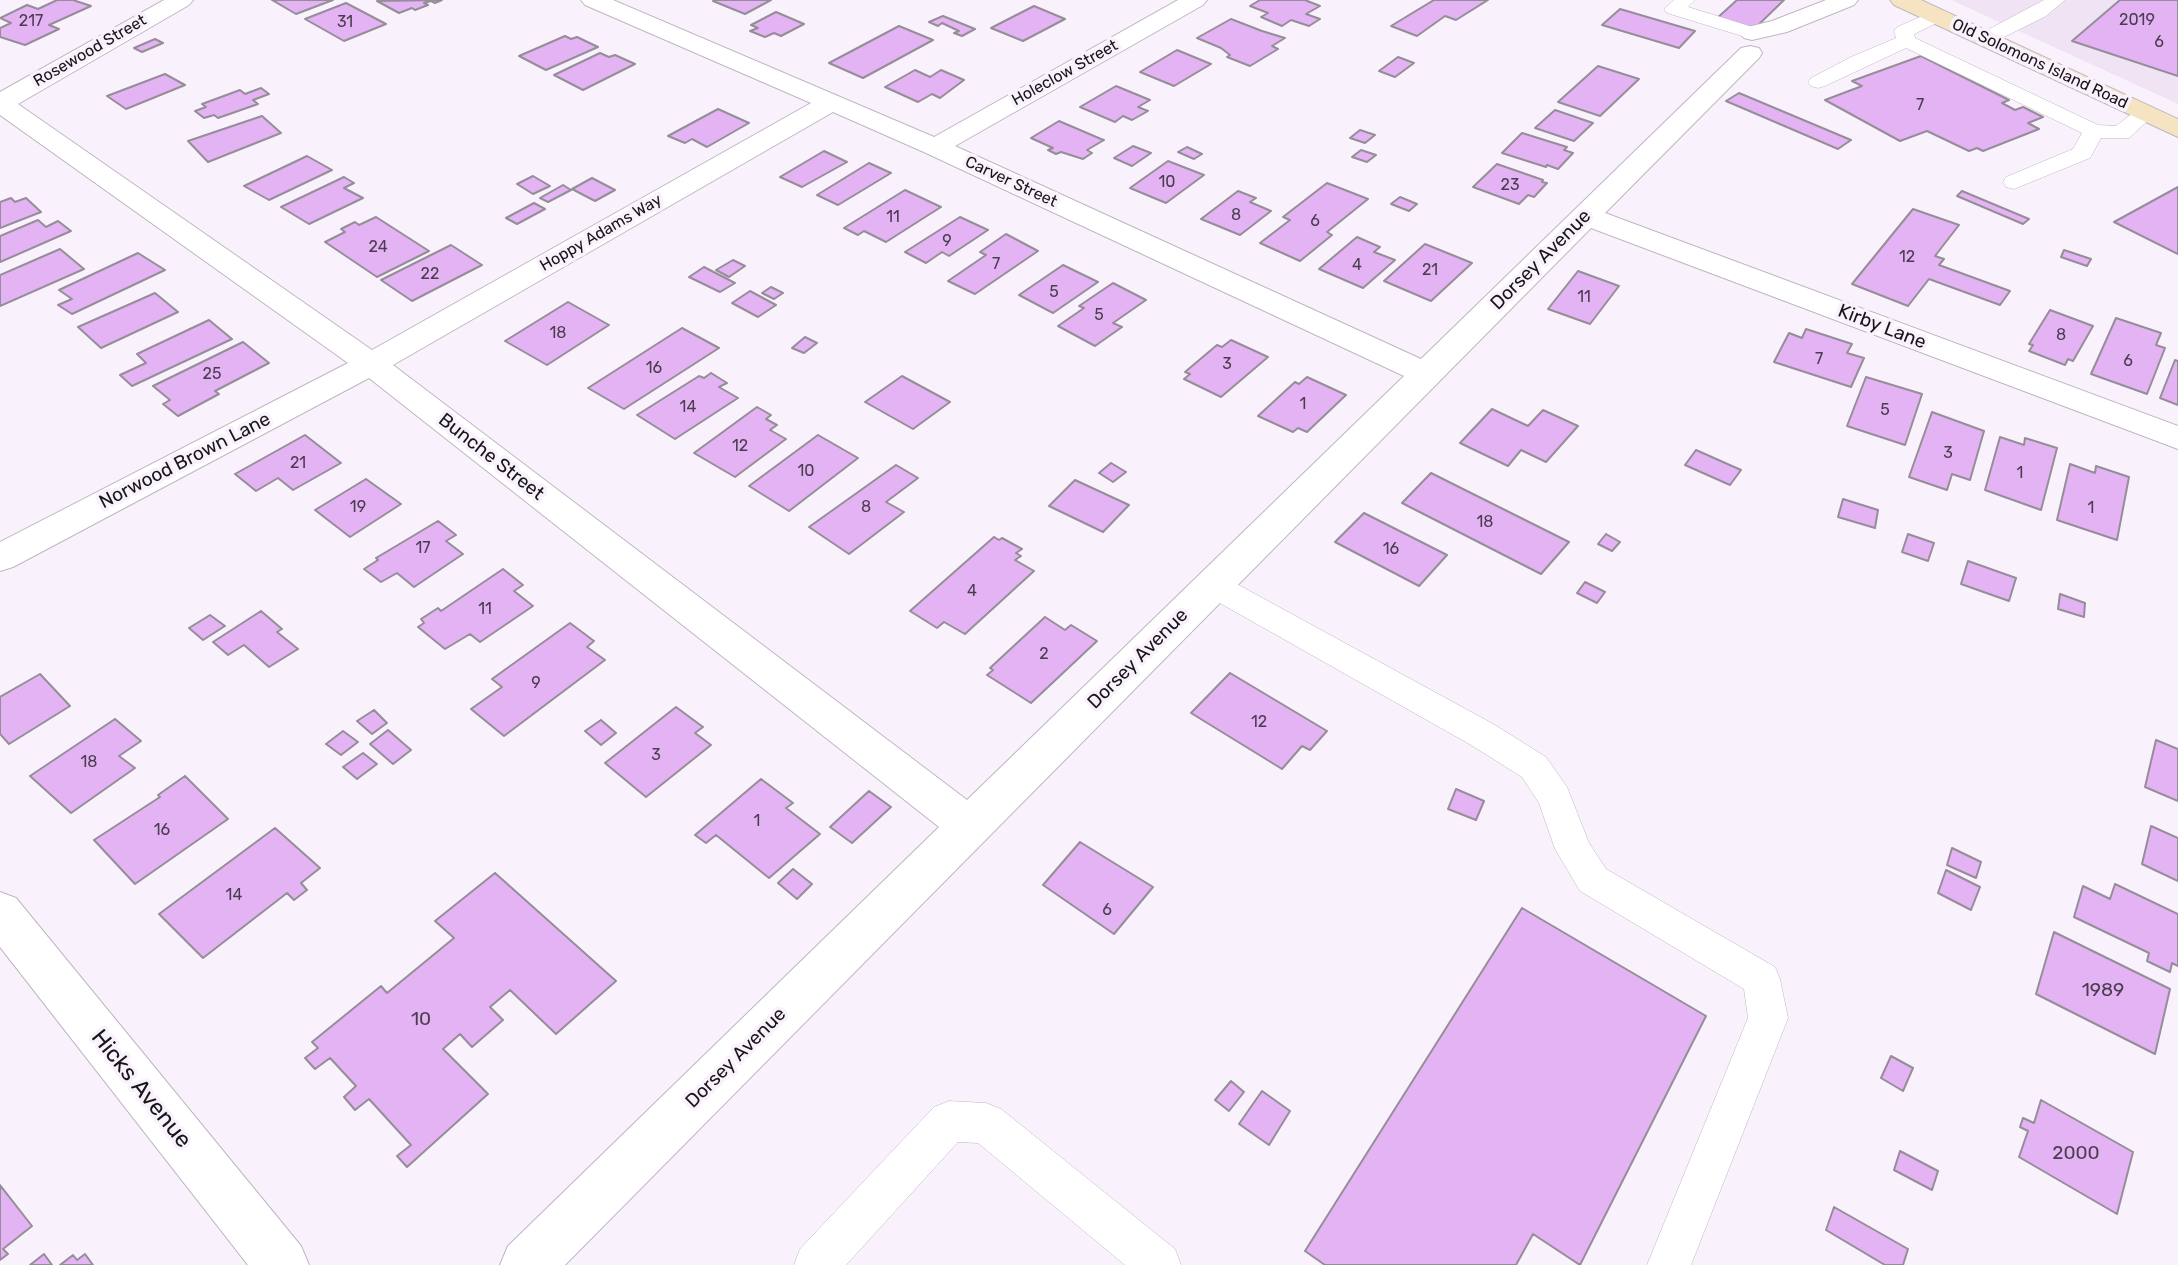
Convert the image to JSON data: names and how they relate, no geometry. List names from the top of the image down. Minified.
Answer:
{"streets":{"main road":["Old Solomons Island Road"],"street":["Rosewood Street","Holeclow Street","Carver Street","Hoppy Adams Way","Dorsey Avenue","Kirby Lane","Bunche Street","Norwood Brown Lane","Hicks Avenue"]},"crossings":[["Rosewood Street","Bunche Street"],["Holeclow Street","Carver Street"],["Carver Street","Hoppy Adams Way"],["Carver Street","Dorsey Avenue"],["Hoppy Adams Way","Bunche Street"],["Hoppy Adams Way","Norwood Brown Lane"],["Dorsey Avenue","Kirby Lane"],["Dorsey Avenue","Bunche Street"],["Bunche Street","Norwood Brown Lane"]],"house_numbers":["2019","217","31","6","7","10","23","8","11","6","9","24","12","7","4","21","22","5","11","5","18","8","7","6","3","16","25","1","14","5","12","3","21","10","1","19","8","1","18","17","16","4","11","2","9","12","3","18","1","16","14","6","1989","10","2000"]}
